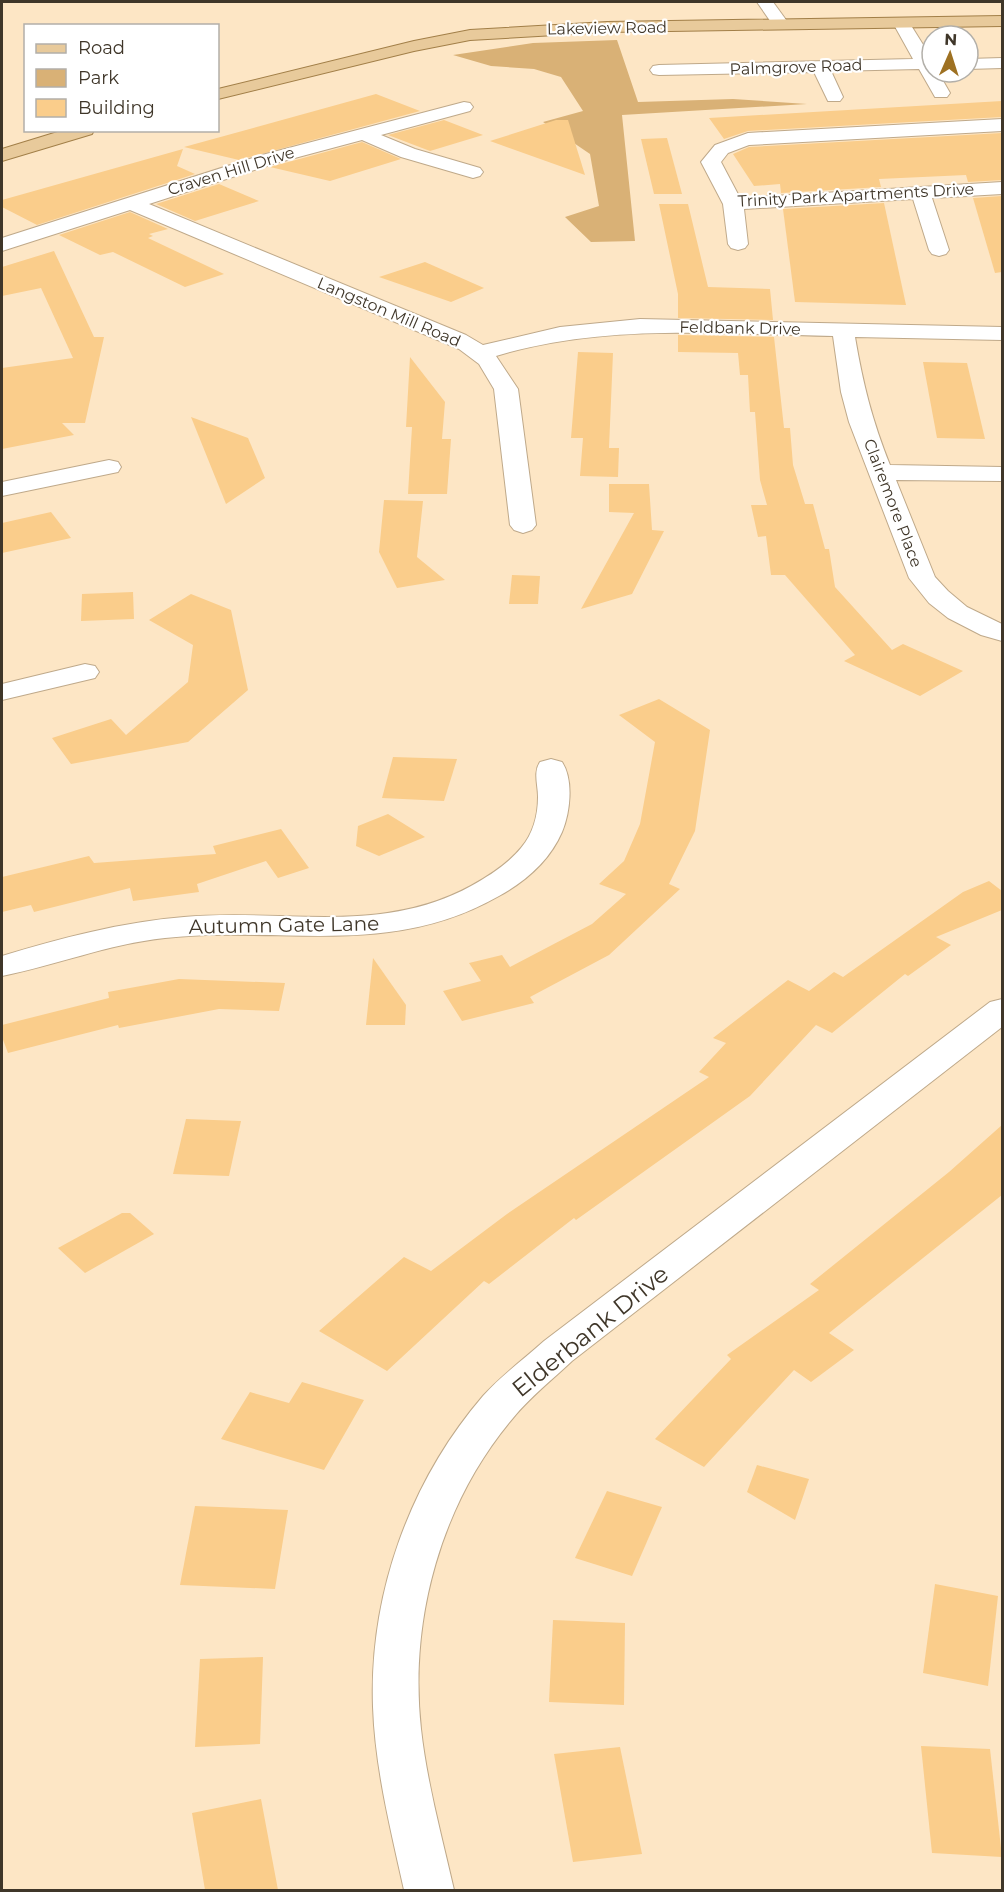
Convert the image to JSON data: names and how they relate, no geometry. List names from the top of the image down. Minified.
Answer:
{"streets":{"main road":["Lakeview Road"],"street":["Palmgrove Road","Craven Hill Drive","Trinity Park Apartments Drive","Langston Mill Road","Feldbank Drive","Clairemore Place","Autumn Gate Lane","Elderbank Drive"]},"crossings":[["Craven Hill Drive","Langston Mill Road"],["Langston Mill Road","Feldbank Drive"],["Feldbank Drive","Clairemore Place"]],"legend":["Road","Park","Building"],"north":"top"}
